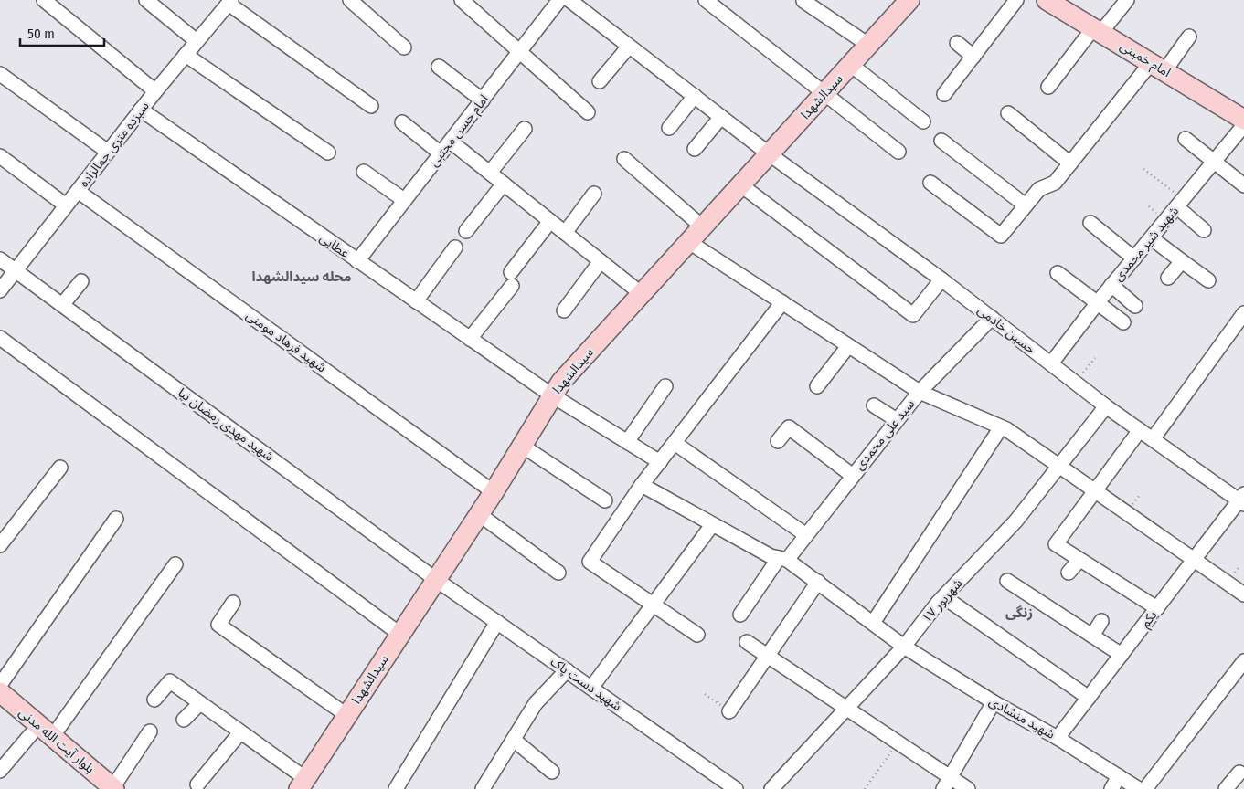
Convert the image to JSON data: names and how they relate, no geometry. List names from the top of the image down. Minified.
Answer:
{"streets":{"street":["امام خمینی","سیدالشهدا","امام حسن مجتبی","سیزده متری جمالزاده","شهید شیر محمدی","عطایی","حسین خادمی","شهید فرهاد مومنی","شهید مهدی رمضان نیا","سید علی محمدی","۱۷ شهریور","یکم","شهید دست پاک","شهید منشادی","بلوار آیت الله مدنی"]},"crossings":[["سیدالشهدا","عطایی"],["سیدالشهدا","حسین خادمی"],["سیدالشهدا","شهید فرهاد مومنی"],["سیدالشهدا","شهید مهدی رمضان نیا"],["سیدالشهدا","شهید دست پاک"],["امام حسن مجتبی","عطایی"],["سیزده متری جمالزاده","عطایی"],["سیزده متری جمالزاده","شهید فرهاد مومنی"],["سیزده متری جمالزاده","شهید مهدی رمضان نیا"],["شهید شیر محمدی","حسین خادمی"],["حسین خادمی","سید علی محمدی"],["حسین خادمی","۱۷ شهریور"],["حسین خادمی","یکم"],["شهید مهدی رمضان نیا","شهید دست پاک"],["سید علی محمدی","شهید منشادی"],["۱۷ شهریور","شهید منشادی"],["یکم","شهید منشادی"]],"districts":["محله سیدالشهدا","زنگی"],"scale_bar":"50 m"}
